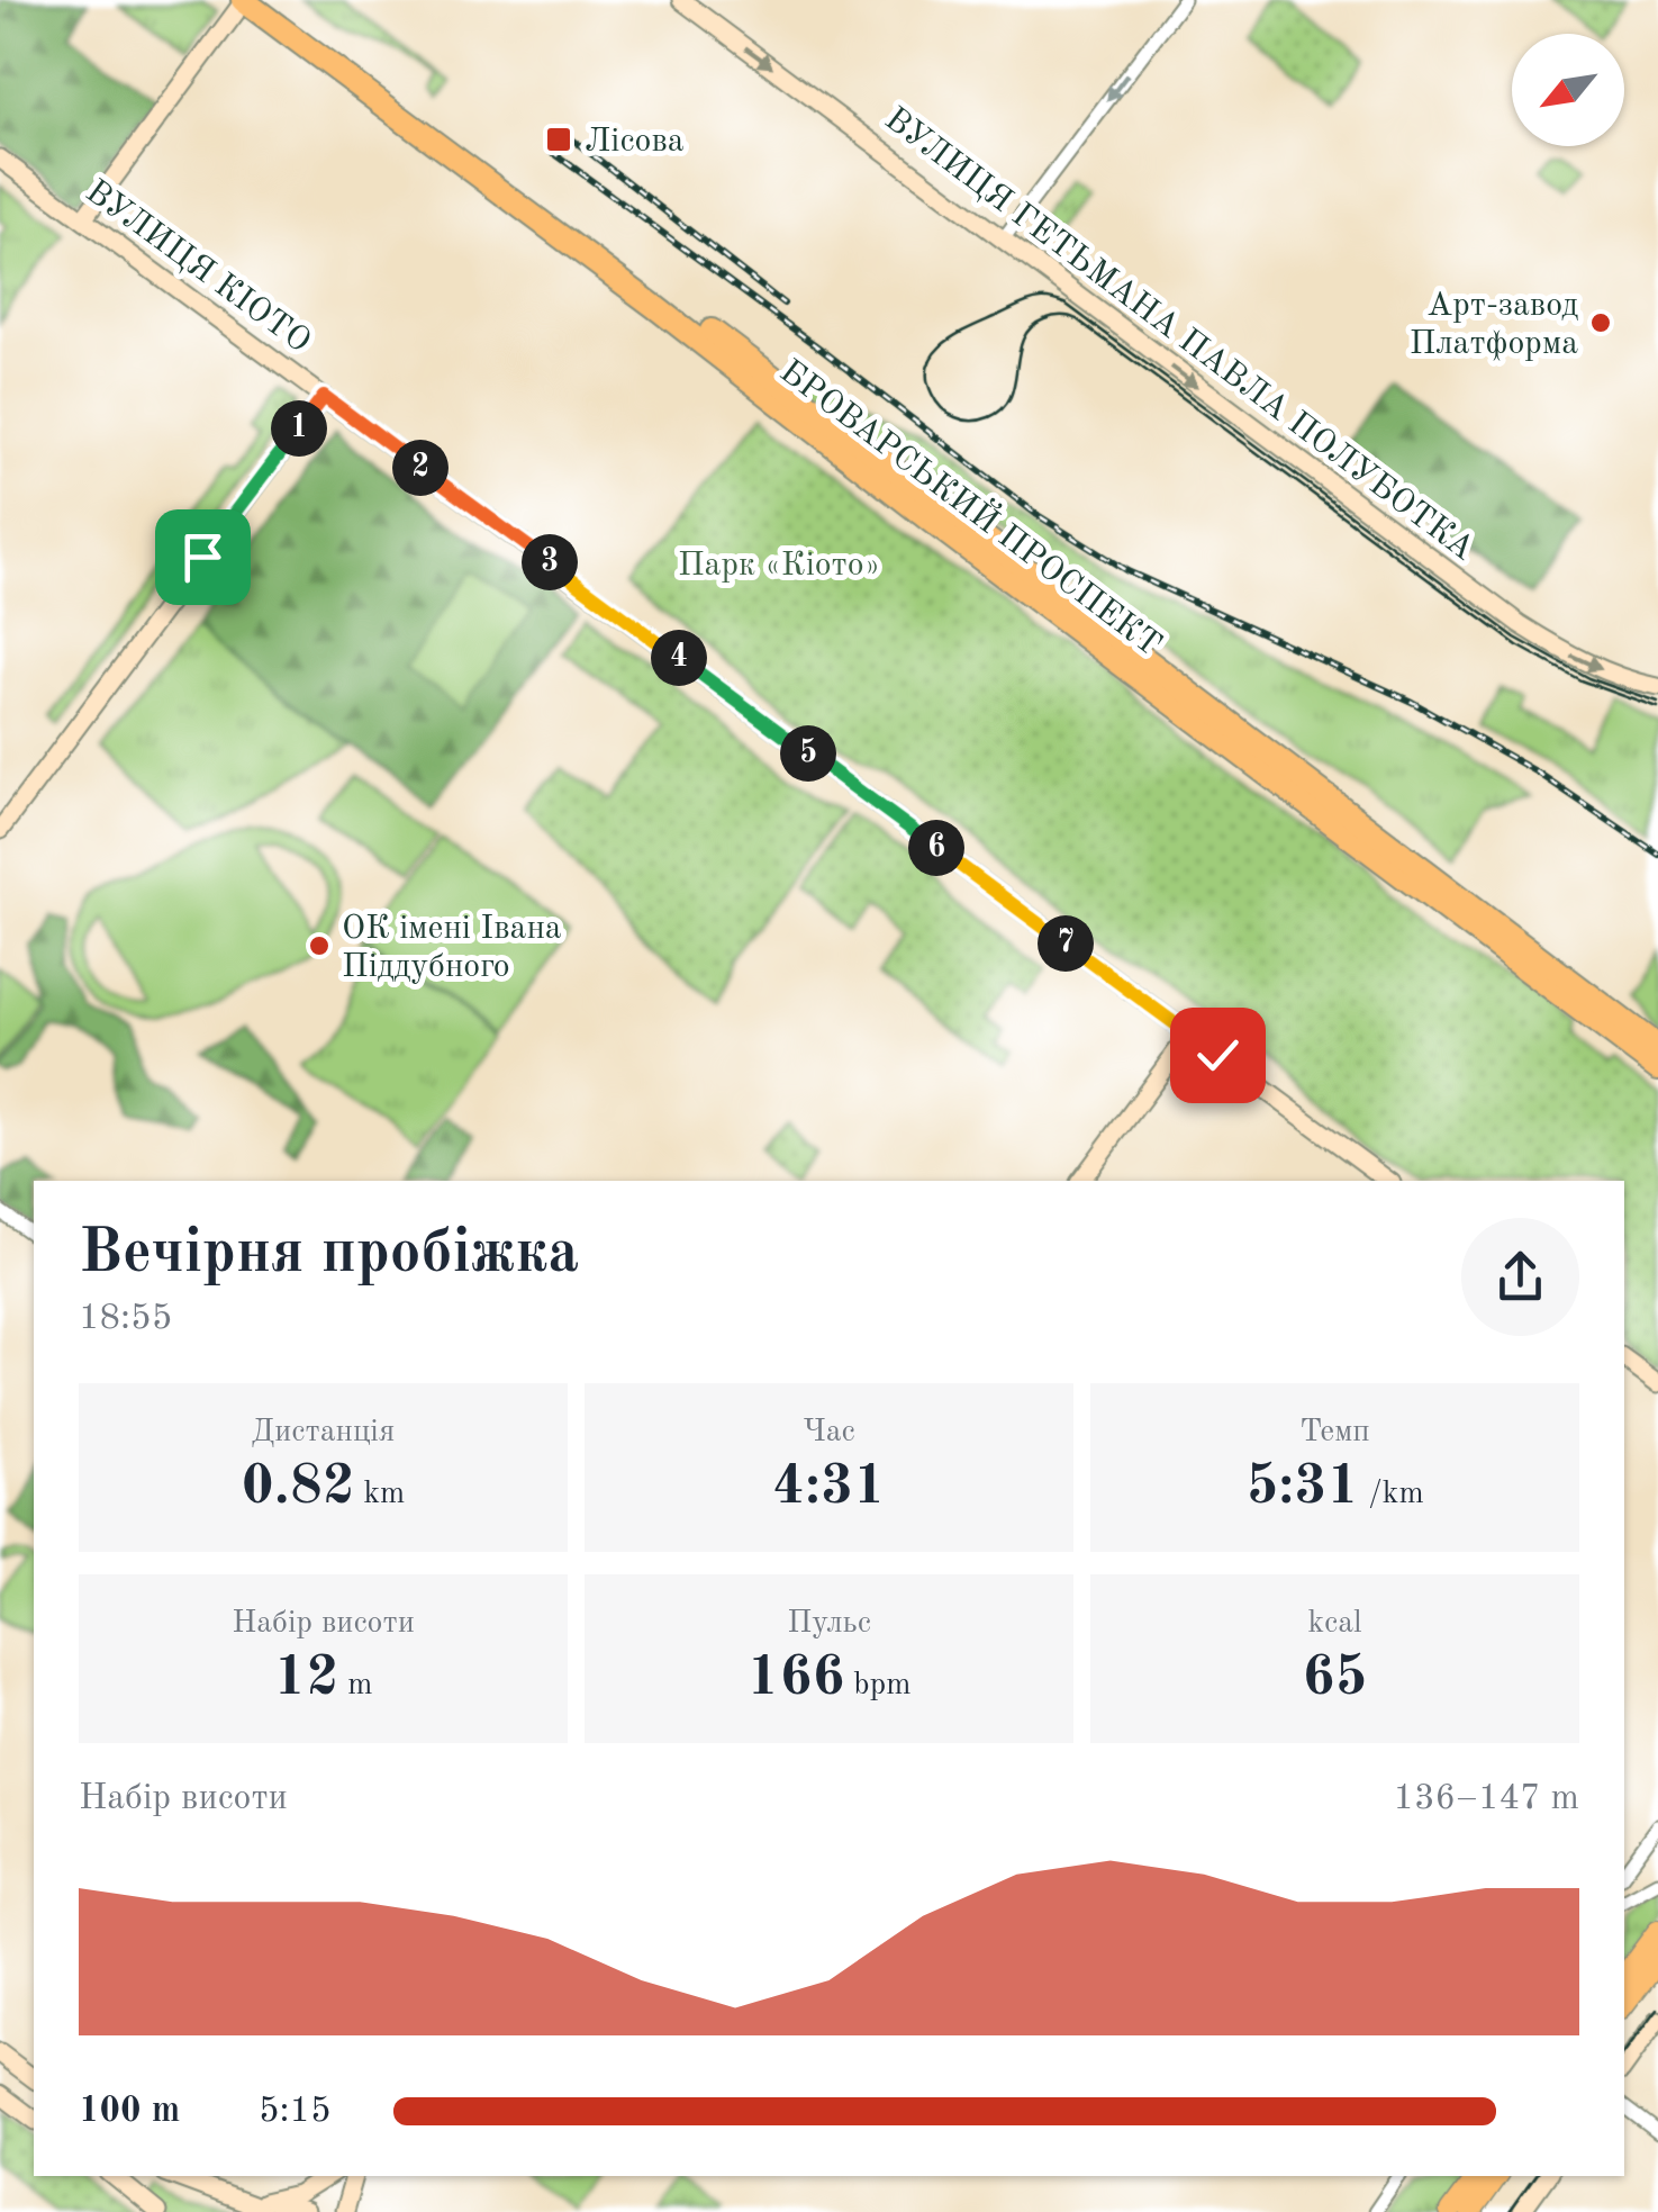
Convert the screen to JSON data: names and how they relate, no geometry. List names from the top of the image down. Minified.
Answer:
{"streets":{"highway":["БРОВАРСЬКИЙ ПРОСПЕКТ"],"street":["ВУЛИЦЯ КІОТО","ВУЛИЦЯ ГЕТЬМАНА ПАВЛА ПОЛУБОТКА"]},"one_way":["ВУЛИЦЯ ГЕТЬМАНА ПАВЛА ПОЛУБОТКА"],"parks":["Парк «Кіото»"],"places":{"transit":["Лісова"],"other":["Арт-завод Платформа","ОК імені Івана Піддубного"]},"north":"bottom left","page":{"pins":["1","2","3","4","5","6","7"],"heading":["Вечірня пробіжка","18:55"],"stats":[["Дистанція","0.82 km"],["Час","4:31"],["Темп","5:31 /km"],["Набір висоти","12 m"],["Пульс","166 bpm"],["kcal","65"]],"chart":["Набір висоти","136–147 m"],"list":[{"name":"100 m","note":"5:15"}]}}
